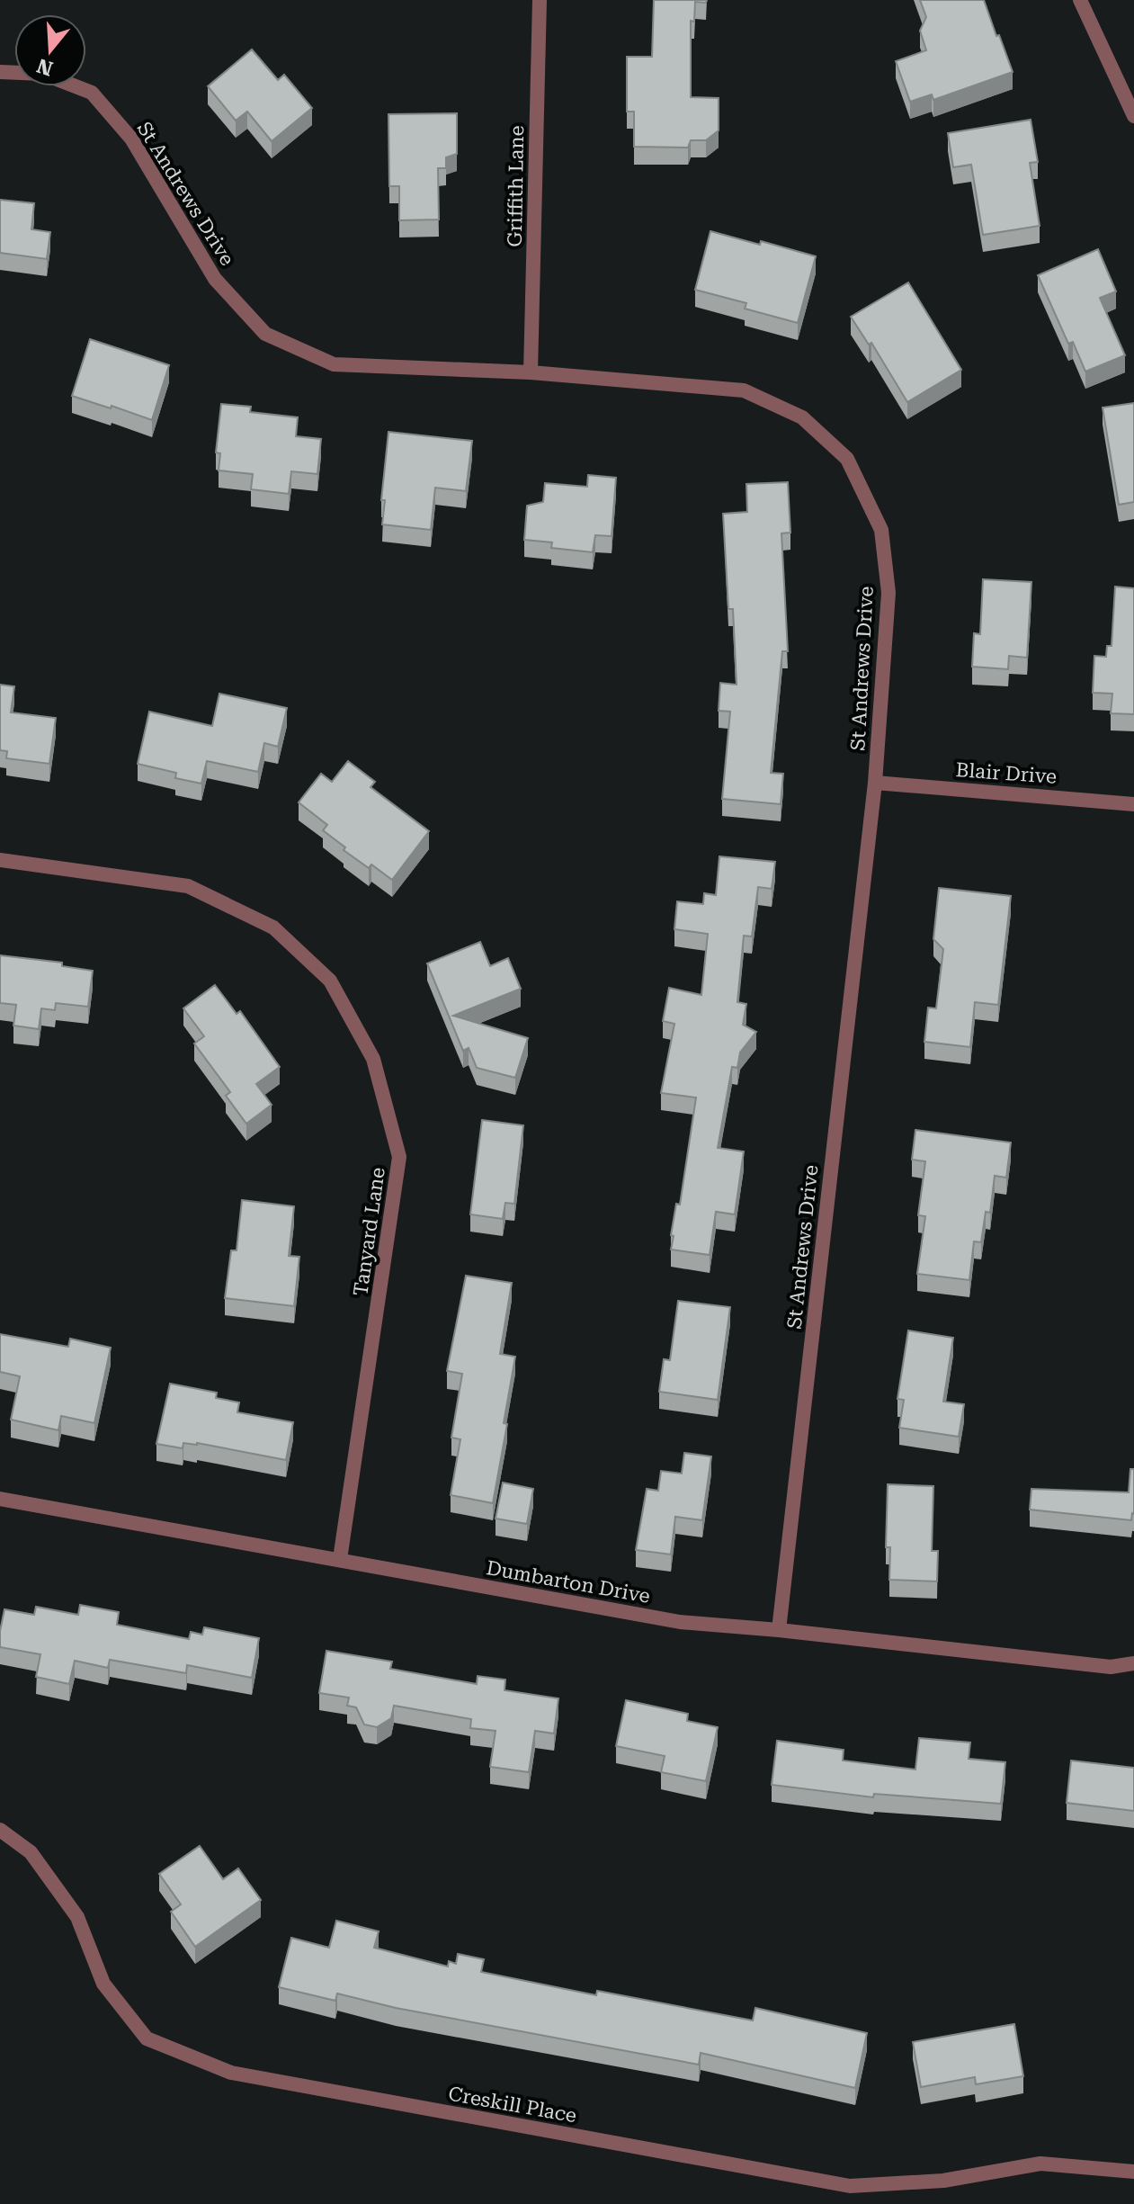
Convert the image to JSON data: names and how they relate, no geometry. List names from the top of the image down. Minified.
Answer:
{"streets":{"street":["Griffith Lane","St Andrews Drive","Blair Drive","Tanyard Lane","Dumbarton Drive","Creskill Place"]},"crossings":[["Griffith Lane","St Andrews Drive"],["St Andrews Drive","Blair Drive"],["St Andrews Drive","Dumbarton Drive"],["Tanyard Lane","Dumbarton Drive"]],"north":"bottom"}
